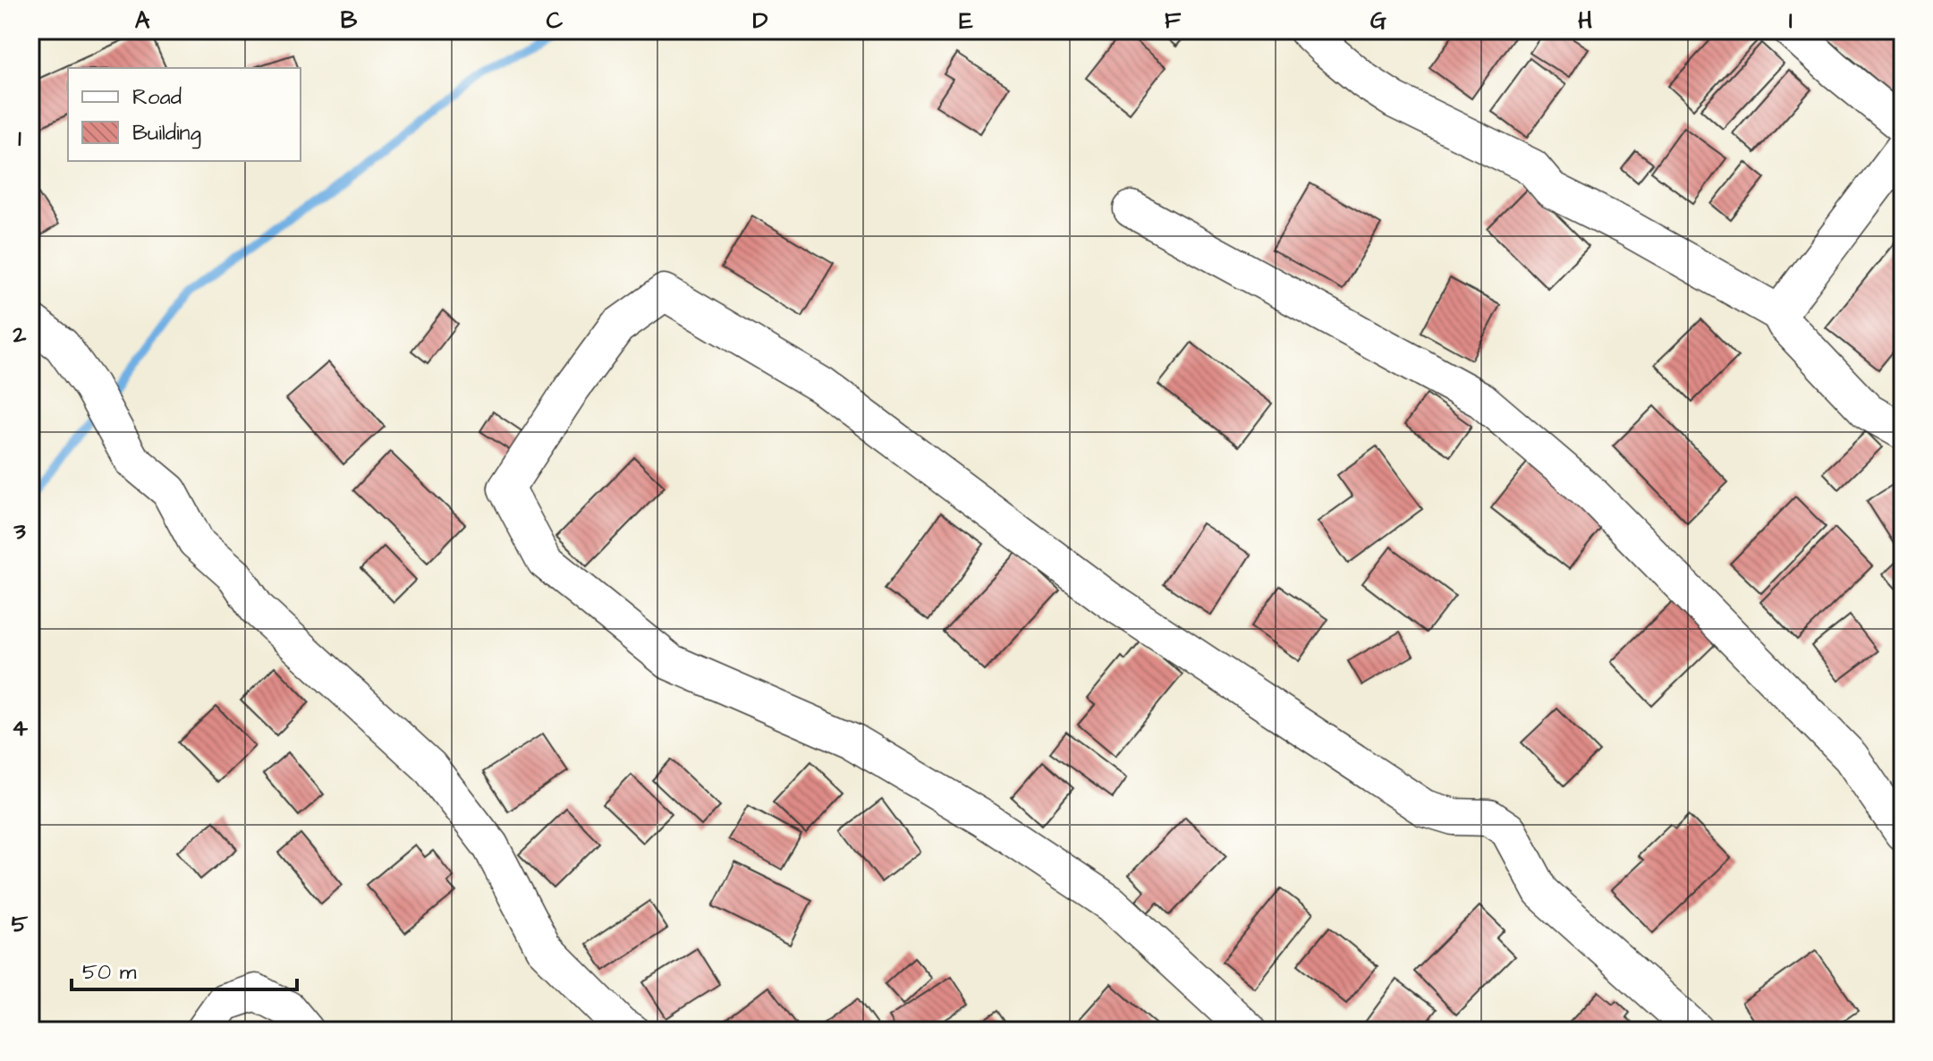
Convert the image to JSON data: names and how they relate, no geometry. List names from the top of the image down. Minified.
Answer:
{"legend":["Road","Building"],"scale_bar":"50 m","grid":{"columns":["A","B","C","D","E","F","G","H","I"],"rows":["1","2","3","4","5"]}}
